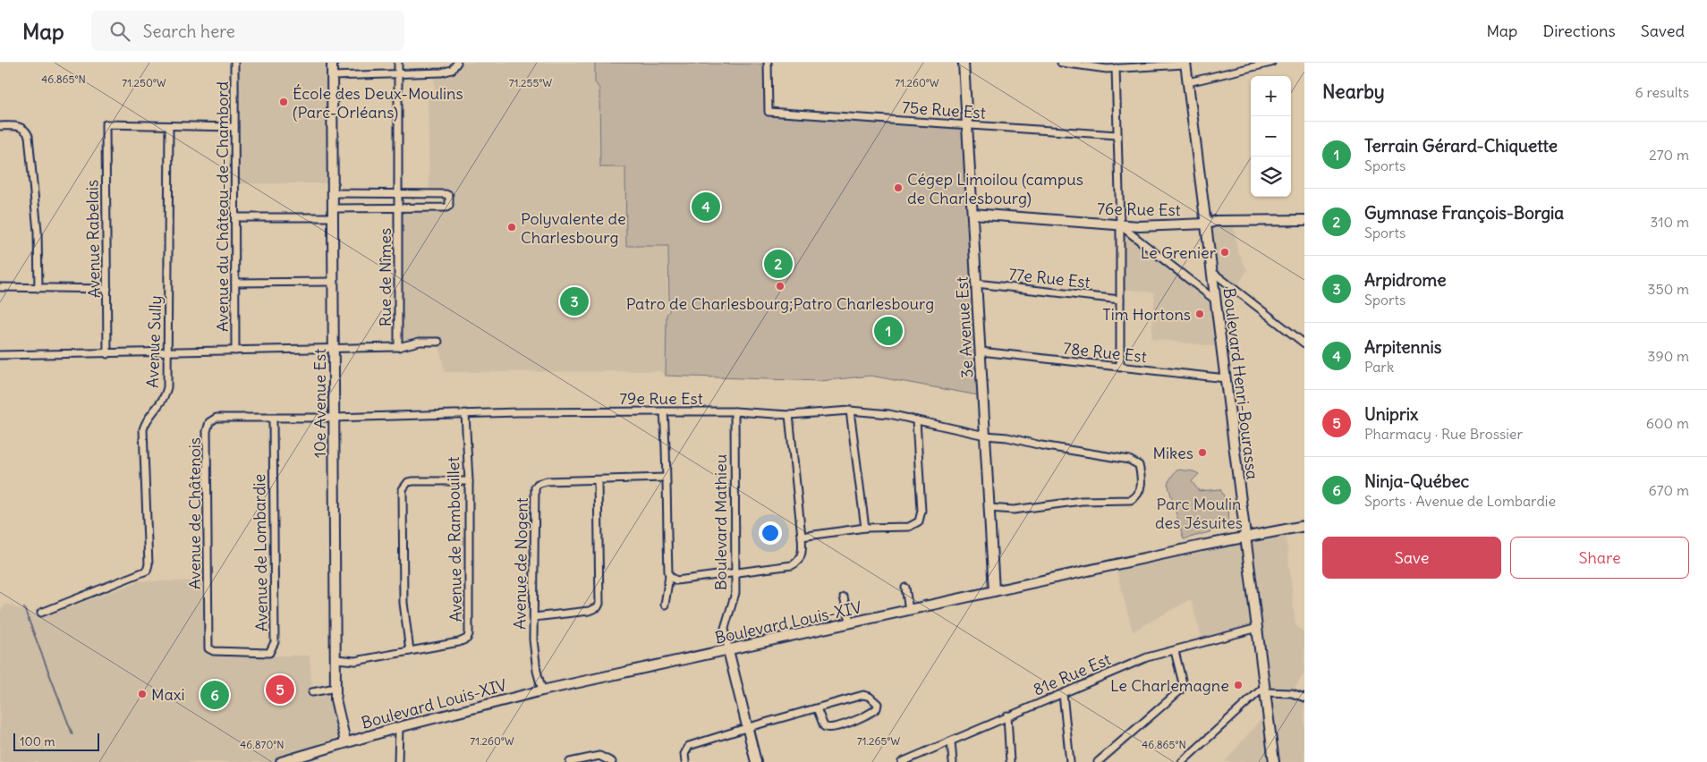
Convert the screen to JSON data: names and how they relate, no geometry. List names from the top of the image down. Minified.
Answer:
{"streets":{"main road":["76e Rue Est","3e Avenue Est","Boulevard Henri-Bourassa","10e Avenue Est","Boulevard Mathieu","Boulevard Louis-XIV"],"street":["75e Rue Est","Avenue du Château-de-Chambord","Avenue Rabelais","Rue de Nîmes","77e Rue Est","Avenue Sully","78e Rue Est","79e Rue Est","Avenue de Châtenois","Avenue de Rambouillet","Avenue de Lombardie","Avenue de Nogent","81e Rue Est"]},"crossings":[["75e Rue Est","3e Avenue Est"],["Avenue du Château-de-Chambord","Rue de Nîmes"],["76e Rue Est","3e Avenue Est"],["76e Rue Est","Boulevard Henri-Bourassa"],["Avenue Rabelais","Rue de Nîmes"],["Avenue Rabelais","Avenue Sully"],["Rue de Nîmes","Avenue Sully"],["Rue de Nîmes","10e Avenue Est"],["77e Rue Est","3e Avenue Est"],["3e Avenue Est","78e Rue Est"],["3e Avenue Est","79e Rue Est"],["3e Avenue Est","Boulevard Louis-XIV"],["78e Rue Est","Boulevard Henri-Bourassa"],["Boulevard Henri-Bourassa","Boulevard Louis-XIV"],["Boulevard Henri-Bourassa","81e Rue Est"],["79e Rue Est","10e Avenue Est"],["79e Rue Est","Avenue de Châtenois"],["79e Rue Est","Boulevard Mathieu"],["79e Rue Est","Avenue de Rambouillet"],["10e Avenue Est","Avenue de Châtenois"],["10e Avenue Est","Avenue de Rambouillet"],["10e Avenue Est","Boulevard Louis-XIV"],["Avenue de Châtenois","Avenue de Lombardie"],["Boulevard Mathieu","Boulevard Louis-XIV"],["Avenue de Nogent","Boulevard Louis-XIV"]],"parks":["Parc Moulin des Jésuites"],"places":["École des Deux-Moulins (Parc-Orléans)","Cégep Limoilou (campus de Charlesbourg)","Polyvalente de Charlesbourg","Le Grenier","Patro de Charlesbourg;Patro Charlesbourg","Tim Hortons","Mikes","Le Charlemagne","Maxi"],"scale_bar":"100 m","page":{"header":"Map","search":"Search here","nav":["Map","Directions","Saved"],"heading":["Nearby","6 results"],"map_buttons":["+","−"],"list":[{"mark":"1","name":"Terrain Gérard-Chiquette","note":"Sports","value":"270 m"},{"mark":"2","name":"Gymnase François-Borgia","note":"Sports","value":"310 m"},{"mark":"3","name":"Arpidrome","note":"Sports","value":"350 m"},{"mark":"4","name":"Arpitennis","note":"Park","value":"390 m"},{"mark":"5","name":"Uniprix","note":"Pharmacy · Rue Brossier","value":"600 m"},{"mark":"6","name":"Ninja-Québec","note":"Sports · Avenue de Lombardie","value":"670 m"}],"pins":["4","2","3","1","5","6"],"buttons":["Save","Share"],"scale":"100 m"},"coordinates":["46.865°N","71.250°W","71.255°W","71.260°W","71.265°W","46.870°N"]}
